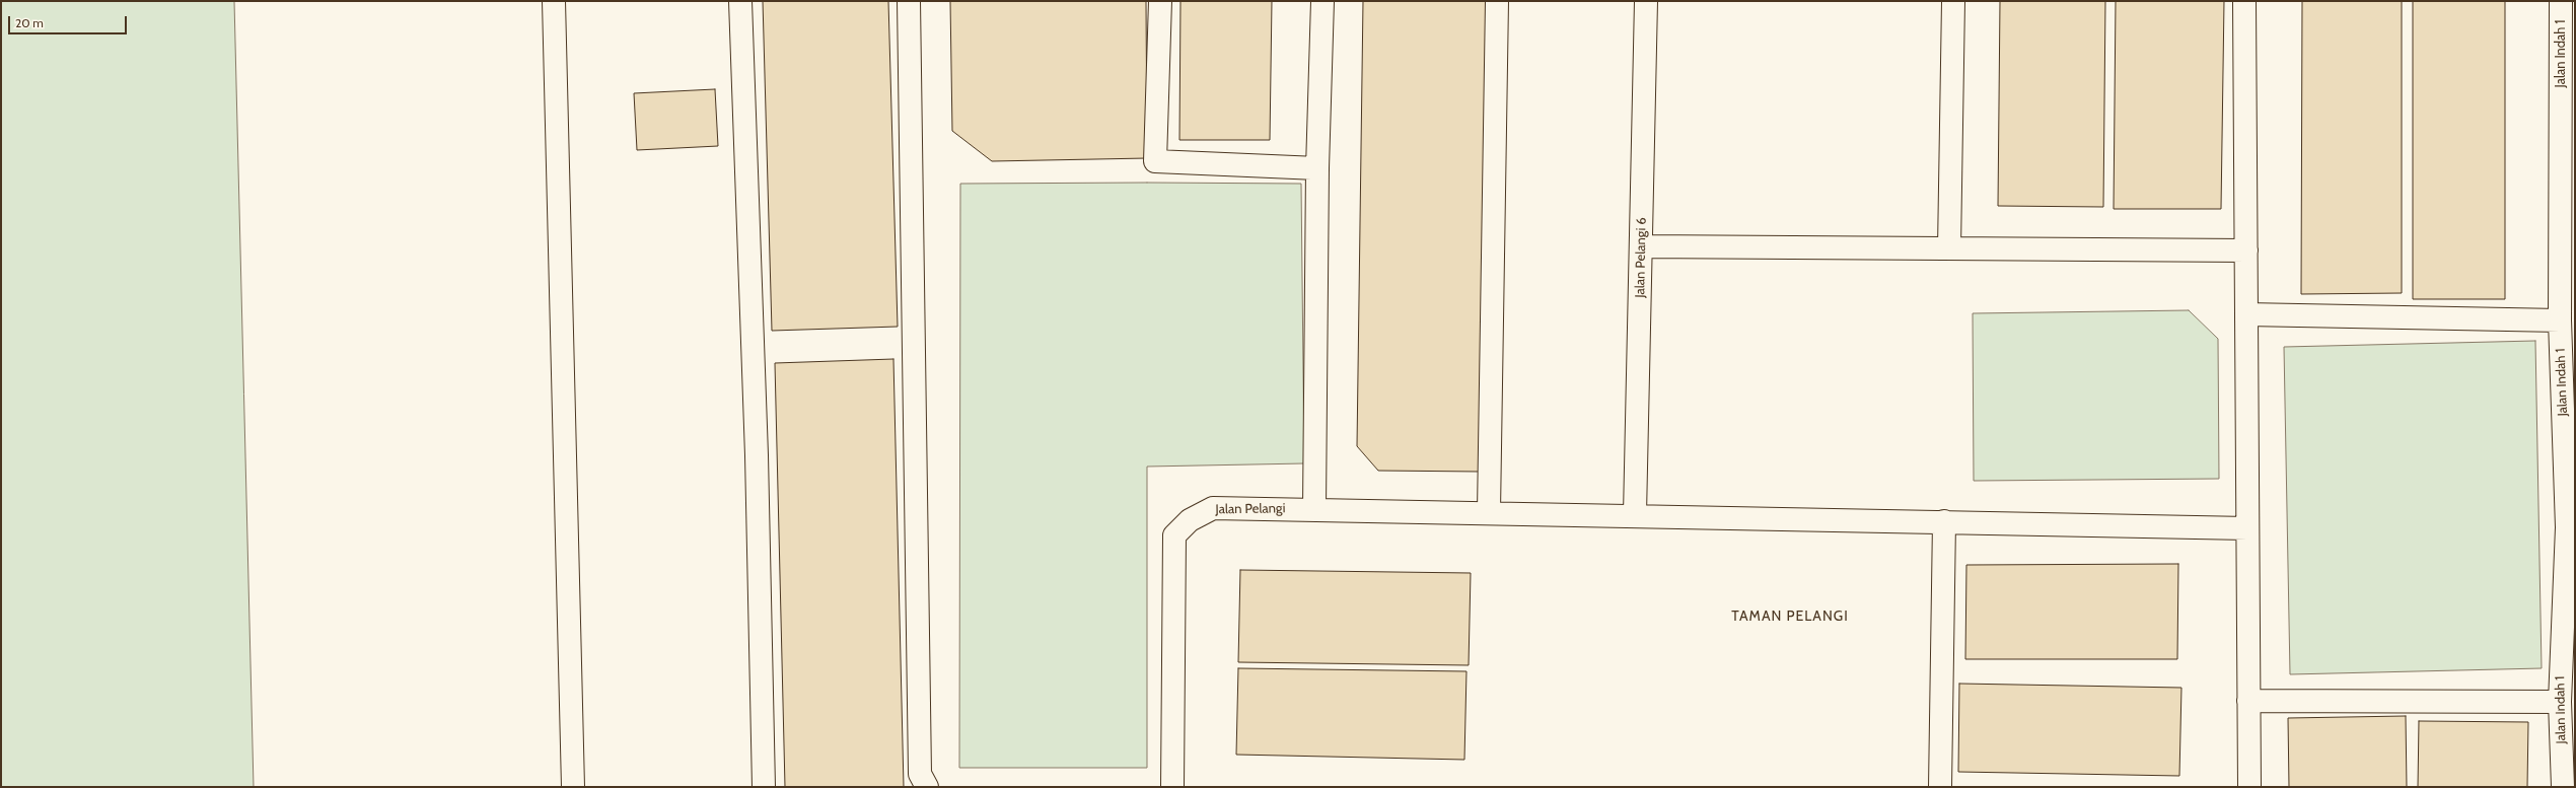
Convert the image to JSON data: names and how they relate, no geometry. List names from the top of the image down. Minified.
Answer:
{"streets":{"street":["Jalan Indah 1","Jalan Pelangi 6","Jalan Pelangi"]},"crossings":[["Jalan Pelangi 6","Jalan Pelangi"]],"districts":["TAMAN PELANGI"],"scale_bar":"20 m"}
